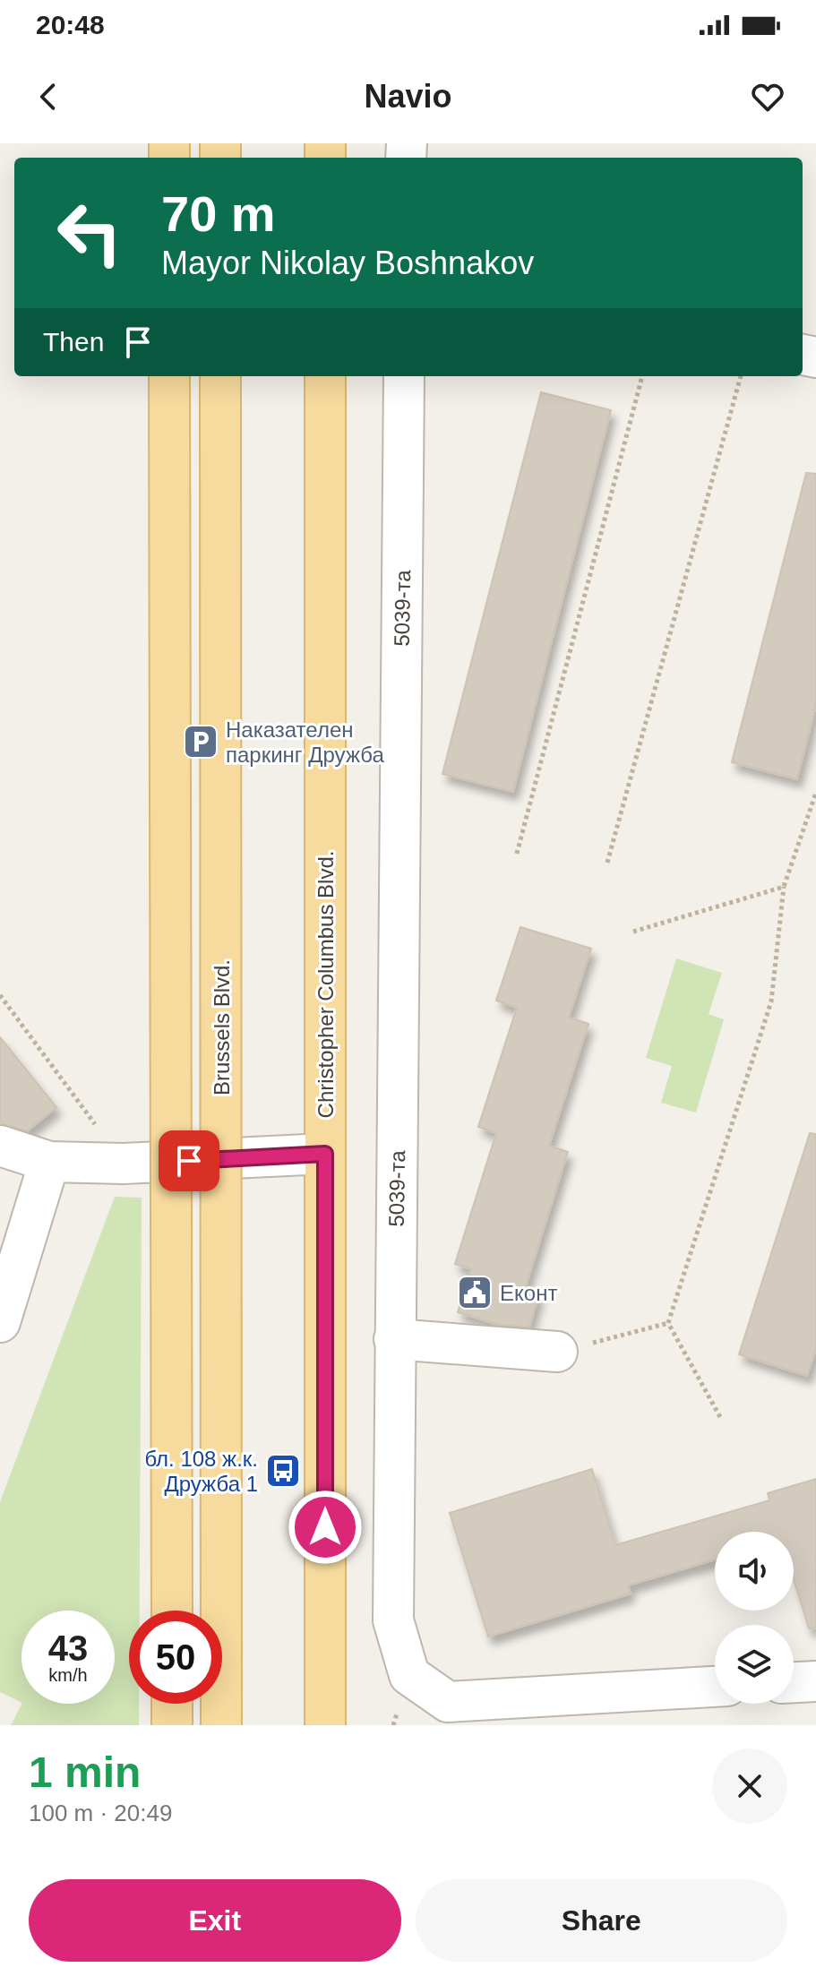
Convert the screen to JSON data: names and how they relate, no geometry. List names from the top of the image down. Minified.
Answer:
{"streets":{"main road":["Christopher Columbus Blvd.","Brussels Blvd."],"street":["5039-та"]},"places":{"parking":["Наказателен паркинг Дружба"],"public building":["Еконт"],"bus stop":["бл. 108 ж.к. Дружба 1"]},"page":{"status":"20:48","header":"Navio","turn":["70 m","Мayor Nikolay Boshnakov"],"then":"Then","speed":"43 km/h","limit":"50","heading":["1 min","100 m · 20:49"],"buttons":["Exit","Share"]}}
